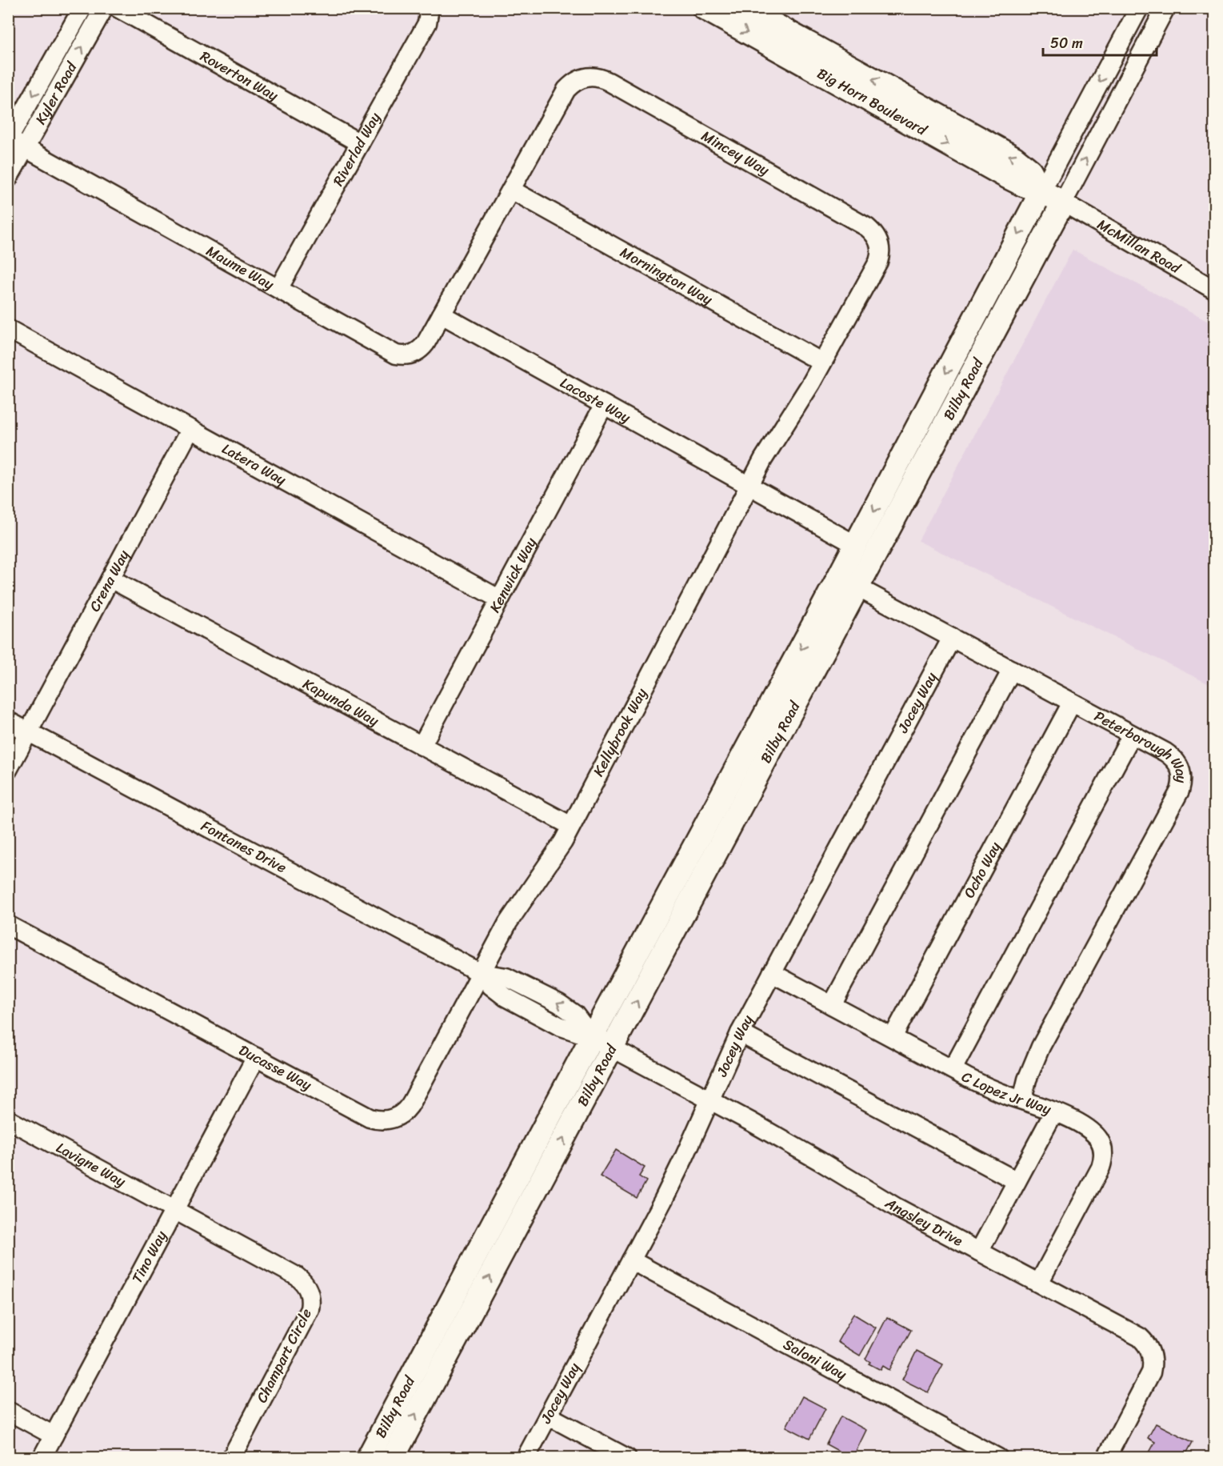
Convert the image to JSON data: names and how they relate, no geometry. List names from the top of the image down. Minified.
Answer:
{"streets":{"main road":["Big Horn Boulevard","Bilby Road"],"street":["Roverton Way","Kyler Road","Riverlad Way","Mincey Way","McMillan Road","Maume Way","Mornington Way","Lacoste Way","Latera Way","Kenwick Way","Crena Way","Kapunda Way","Jocey Way","Kellybrook Way","Peterborough Way","Fontanes Drive","Ocho Way","Ducasse Way","C Lopez Jr Way","Lavigne Way","Angsley Drive","Tino Way","Champart Circle","Saloni Way"]},"crossings":[["Roverton Way","Riverlad Way"],["Kyler Road","Maume Way"],["Big Horn Boulevard","McMillan Road"],["Big Horn Boulevard","Bilby Road"],["Riverlad Way","Maume Way"],["Mincey Way","Maume Way"],["Mincey Way","Mornington Way"],["Mincey Way","Lacoste Way"],["Mincey Way","Kellybrook Way"],["McMillan Road","Bilby Road"],["Maume Way","Lacoste Way"],["Bilby Road","Lacoste Way"],["Bilby Road","Peterborough Way"],["Bilby Road","Fontanes Drive"],["Bilby Road","Angsley Drive"],["Lacoste Way","Kenwick Way"],["Lacoste Way","Kellybrook Way"],["Latera Way","Kenwick Way"],["Latera Way","Crena Way"],["Kenwick Way","Kapunda Way"],["Crena Way","Kapunda Way"],["Crena Way","Fontanes Drive"],["Kapunda Way","Kellybrook Way"],["Jocey Way","Peterborough Way"],["Jocey Way","C Lopez Jr Way"],["Jocey Way","Angsley Drive"],["Jocey Way","Saloni Way"],["Kellybrook Way","Fontanes Drive"],["Kellybrook Way","Ducasse Way"],["Peterborough Way","Ocho Way"],["Peterborough Way","C Lopez Jr Way"],["Fontanes Drive","Ducasse Way"],["Fontanes Drive","Angsley Drive"],["Ocho Way","C Lopez Jr Way"],["Ducasse Way","Tino Way"],["C Lopez Jr Way","Angsley Drive"],["Lavigne Way","Tino Way"],["Lavigne Way","Champart Circle"],["Tino Way","Champart Circle"]],"scale_bar":"50 m"}
